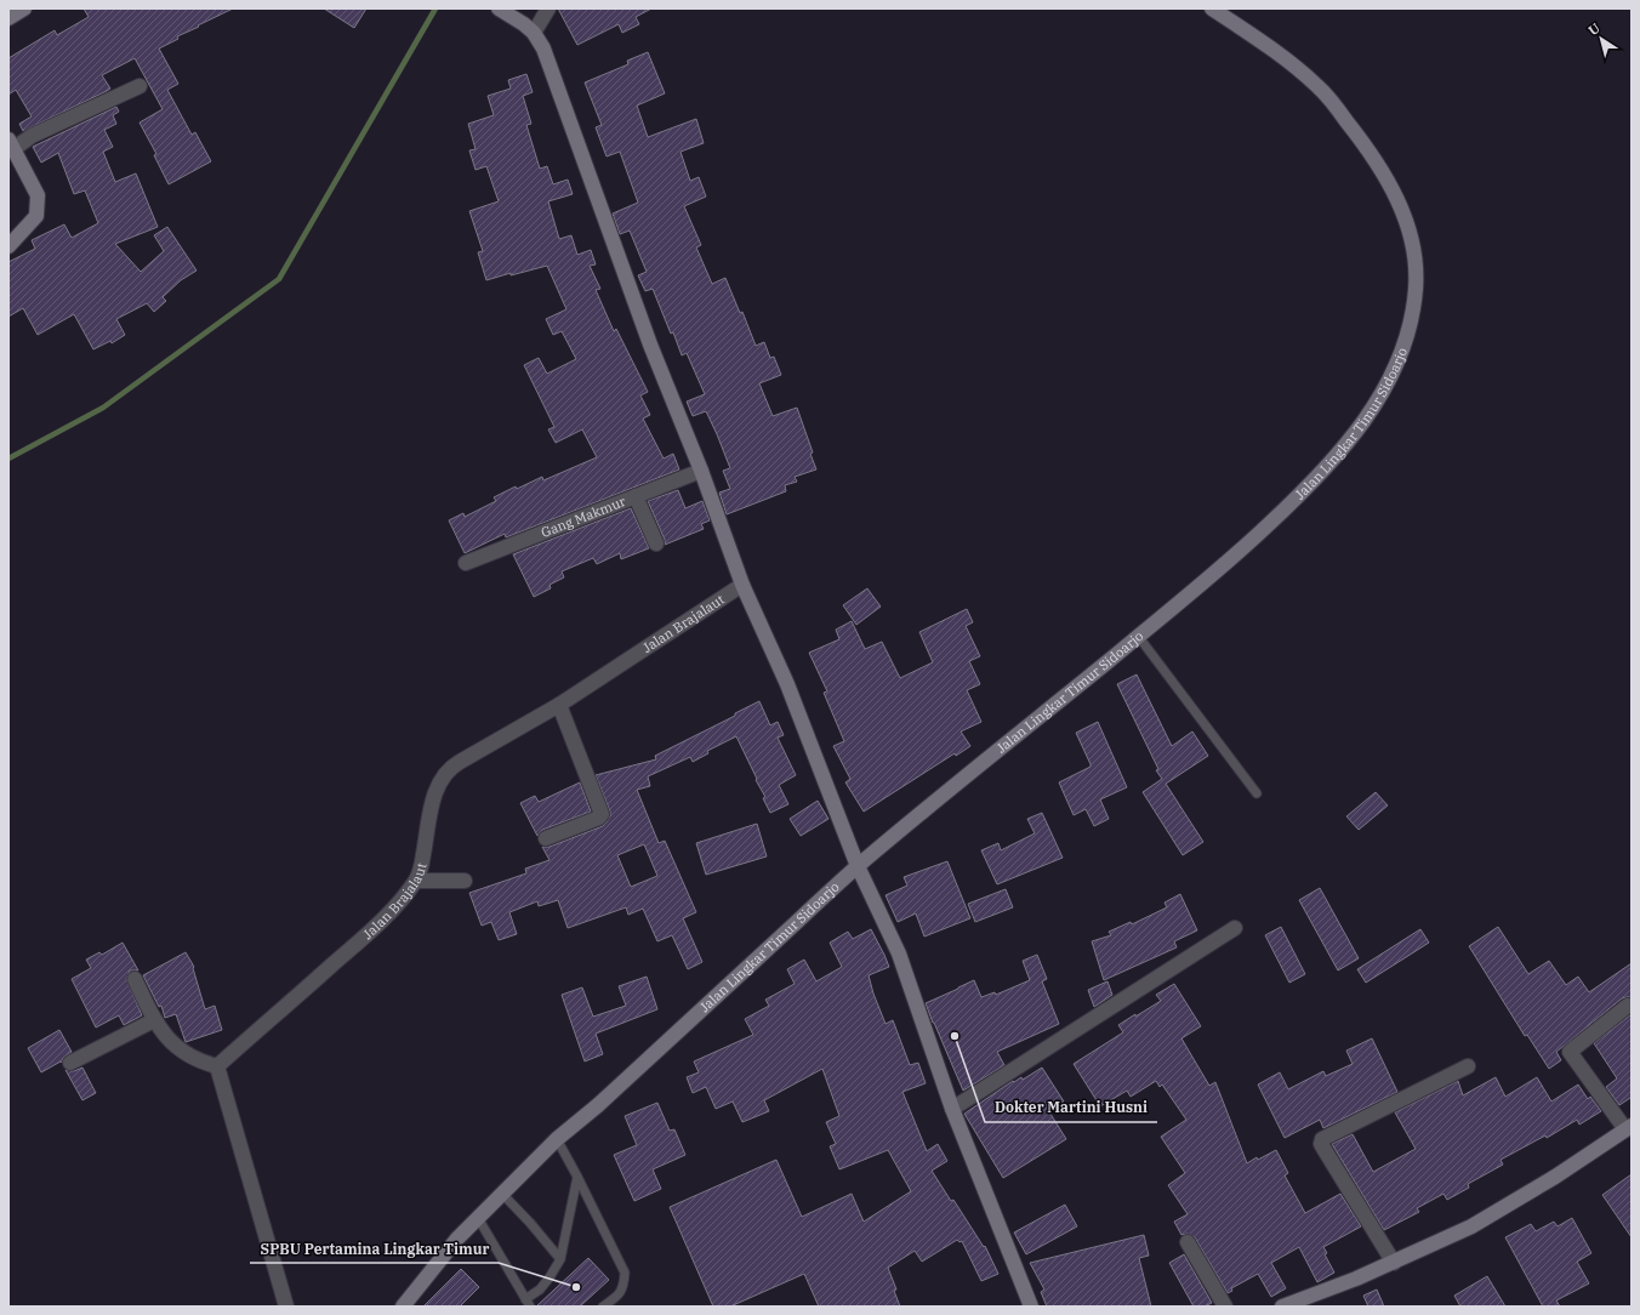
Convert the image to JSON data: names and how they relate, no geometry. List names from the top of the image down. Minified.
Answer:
{"streets":{"street":["Jalan Lingkar Timur Sidoarjo","Gang Makmur","Jalan Brajalaut"]},"places":["Dokter Martini Husni","SPBU Pertamina Lingkar Timur"],"north":"top left"}
